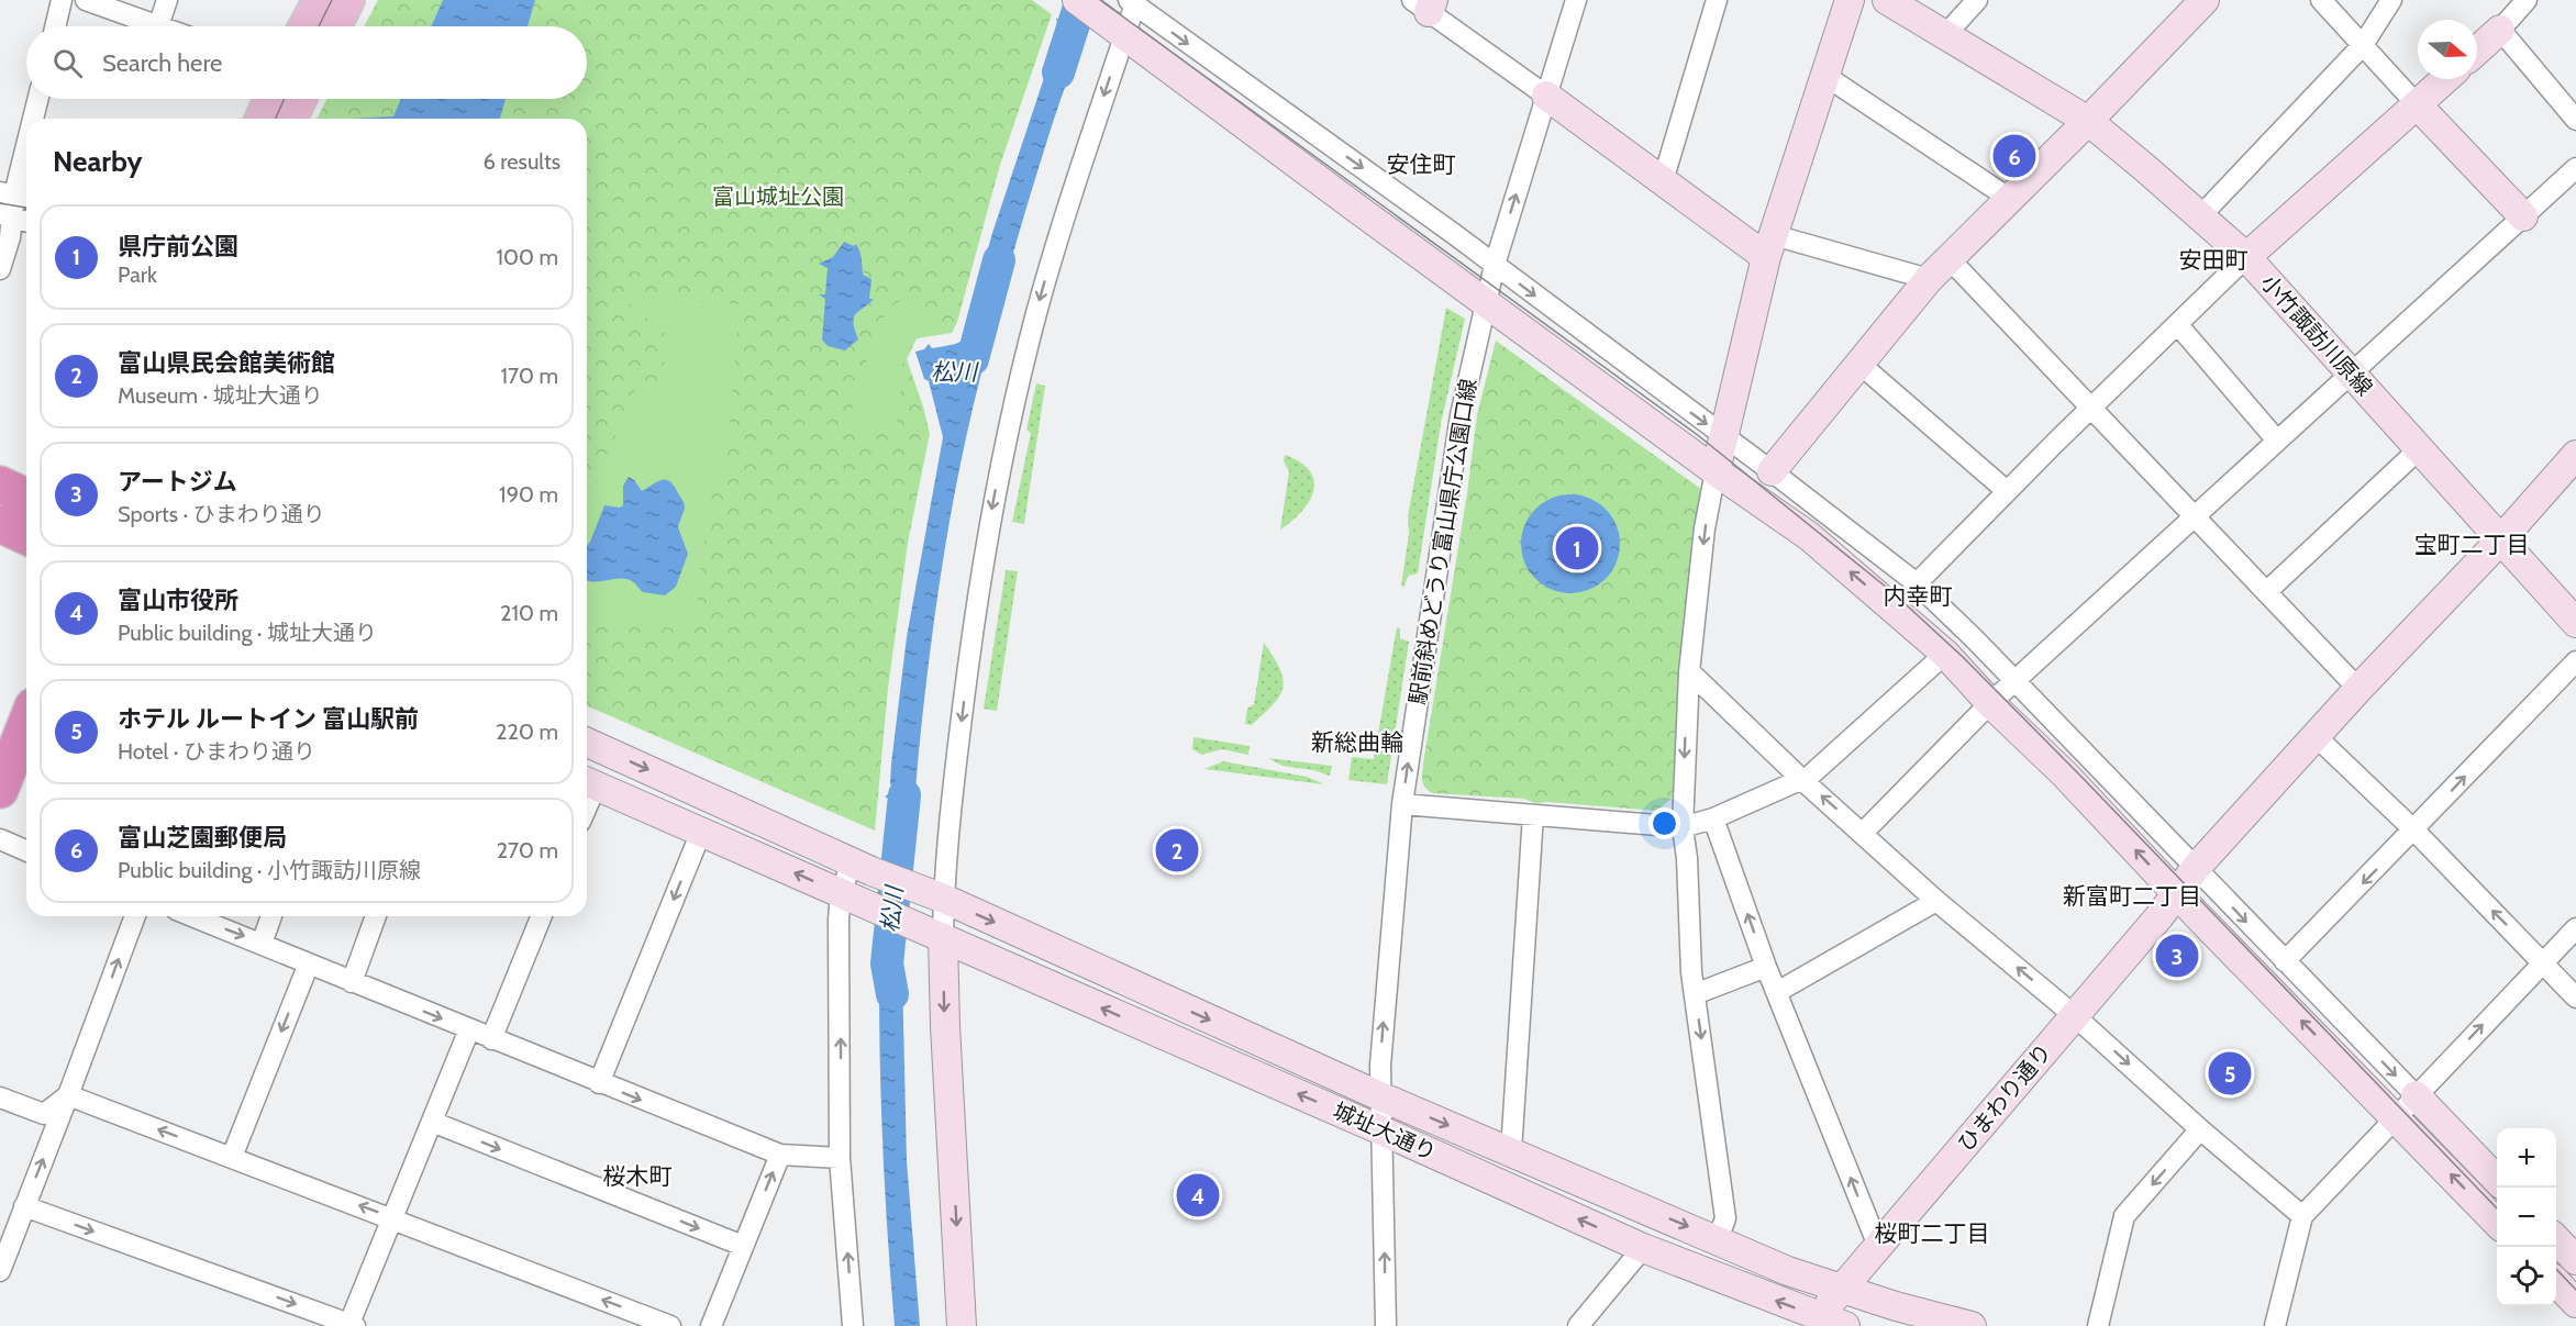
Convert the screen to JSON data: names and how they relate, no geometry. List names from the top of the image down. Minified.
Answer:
{"streets":{"street":["小竹諏訪川原線","駅前斜めどうり富山県庁公園口線","ひまわり通り","城址大通り"]},"crossings":[["小竹諏訪川原線","ひまわり通り"],["駅前斜めどうり富山県庁公園口線","城址大通り"],["ひまわり通り","城址大通り"]],"districts":["安住町","安田町","宝町二丁目","内幸町","新総曲輪","新富町二丁目","桜木町","桜町二丁目"],"water":["松川"],"parks":["富山城址公園"],"north":"right","page":{"search":"Search here","heading":["Nearby","6 results"],"pins":["6","1","2","3","5","4"],"list":[{"mark":"1","name":"県庁前公園","note":"Park","value":"100 m"},{"mark":"2","name":"富山県民会館美術館","note":"Museum · 城址大通り","value":"170 m"},{"mark":"3","name":"アートジム","note":"Sports · ひまわり通り","value":"190 m"},{"mark":"4","name":"富山市役所","note":"Public building · 城址大通り","value":"210 m"},{"mark":"5","name":"ホテル ルートイン 富山駅前","note":"Hotel · ひまわり通り","value":"220 m"},{"mark":"6","name":"富山芝園郵便局","note":"Public building · 小竹諏訪川原線","value":"270 m"}],"map_buttons":["+","−"]}}
